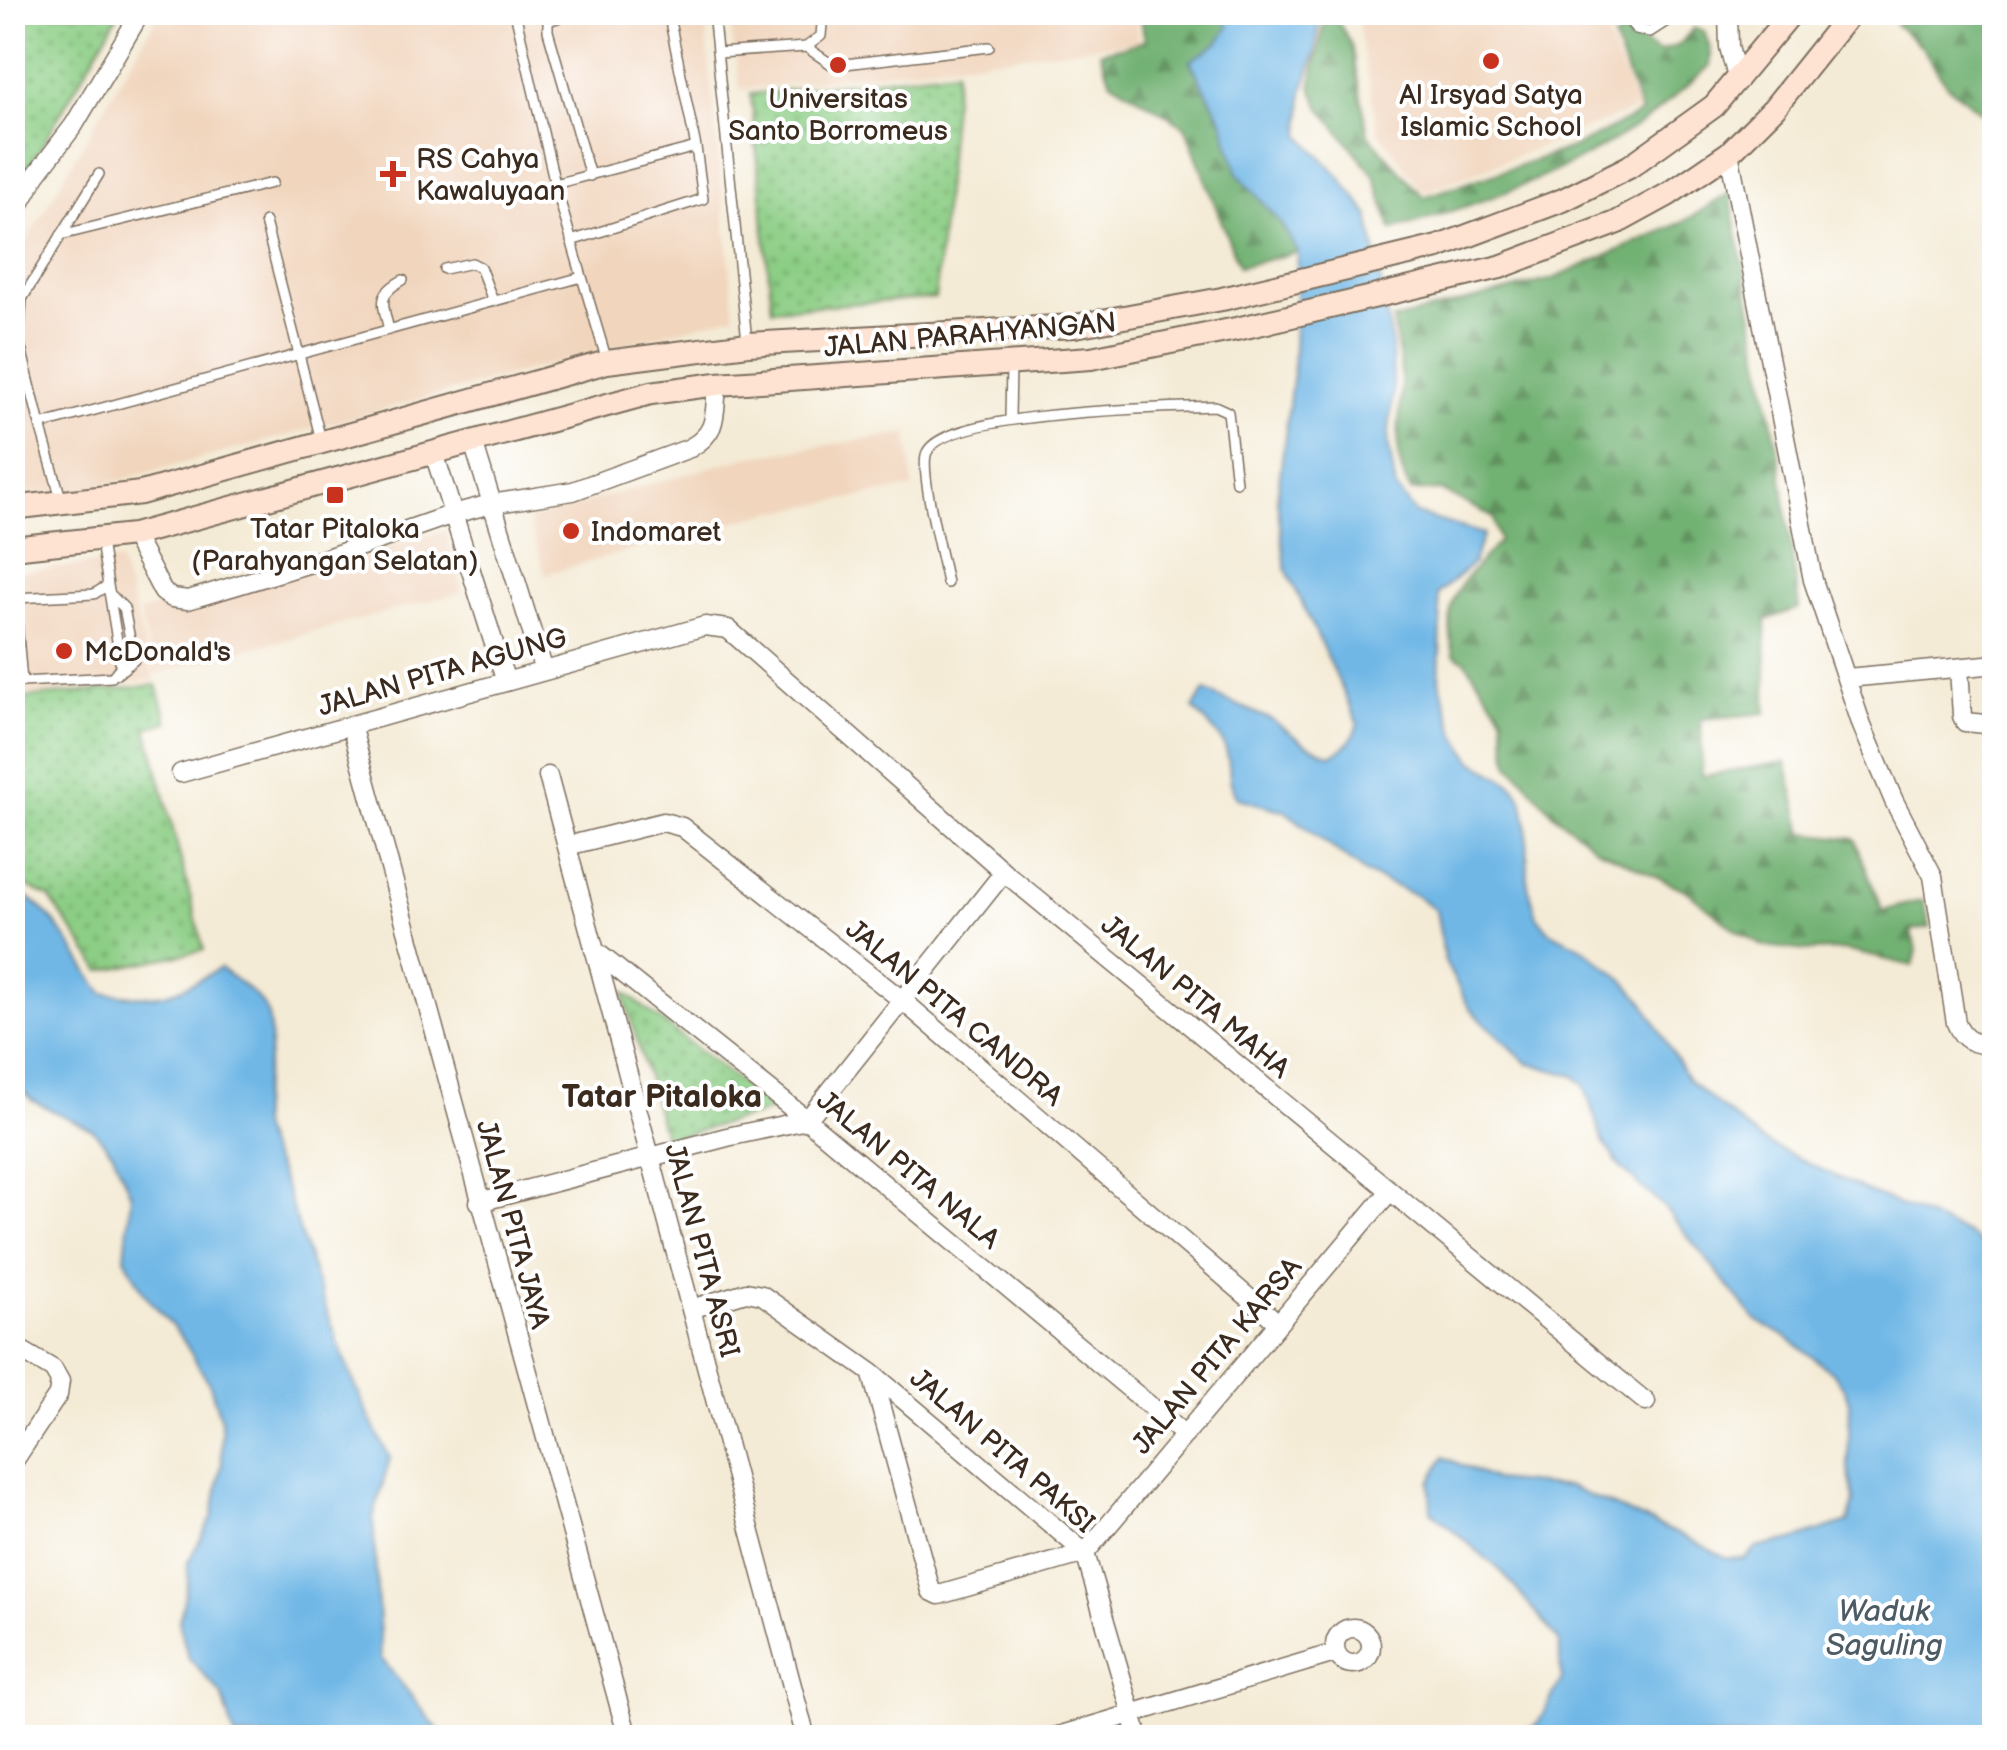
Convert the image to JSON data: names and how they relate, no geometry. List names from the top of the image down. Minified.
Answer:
{"streets":{"main road":["JALAN PARAHYANGAN"],"street":["JALAN PITA AGUNG","JALAN PITA MAHA","JALAN PITA CANDRA","JALAN PITA NALA","JALAN PITA JAYA","JALAN PITA ASRI","JALAN PITA KARSA","JALAN PITA PAKSI"]},"crossings":[["JALAN PITA AGUNG","JALAN PITA MAHA"],["JALAN PITA AGUNG","JALAN PITA JAYA"],["JALAN PITA MAHA","JALAN PITA KARSA"],["JALAN PITA CANDRA","JALAN PITA ASRI"],["JALAN PITA CANDRA","JALAN PITA KARSA"],["JALAN PITA NALA","JALAN PITA ASRI"],["JALAN PITA NALA","JALAN PITA KARSA"],["JALAN PITA ASRI","JALAN PITA PAKSI"],["JALAN PITA KARSA","JALAN PITA PAKSI"]],"districts":["Tatar Pitaloka"],"water":["Waduk Saguling"],"places":{"other":["Al Irsyad Satya Islamic School","Universitas Santo Borromeus","Indomaret","McDonald's"],"health":["RS Cahya Kawaluyaan"],"transit":["Tatar Pitaloka (Parahyangan Selatan)"]}}
